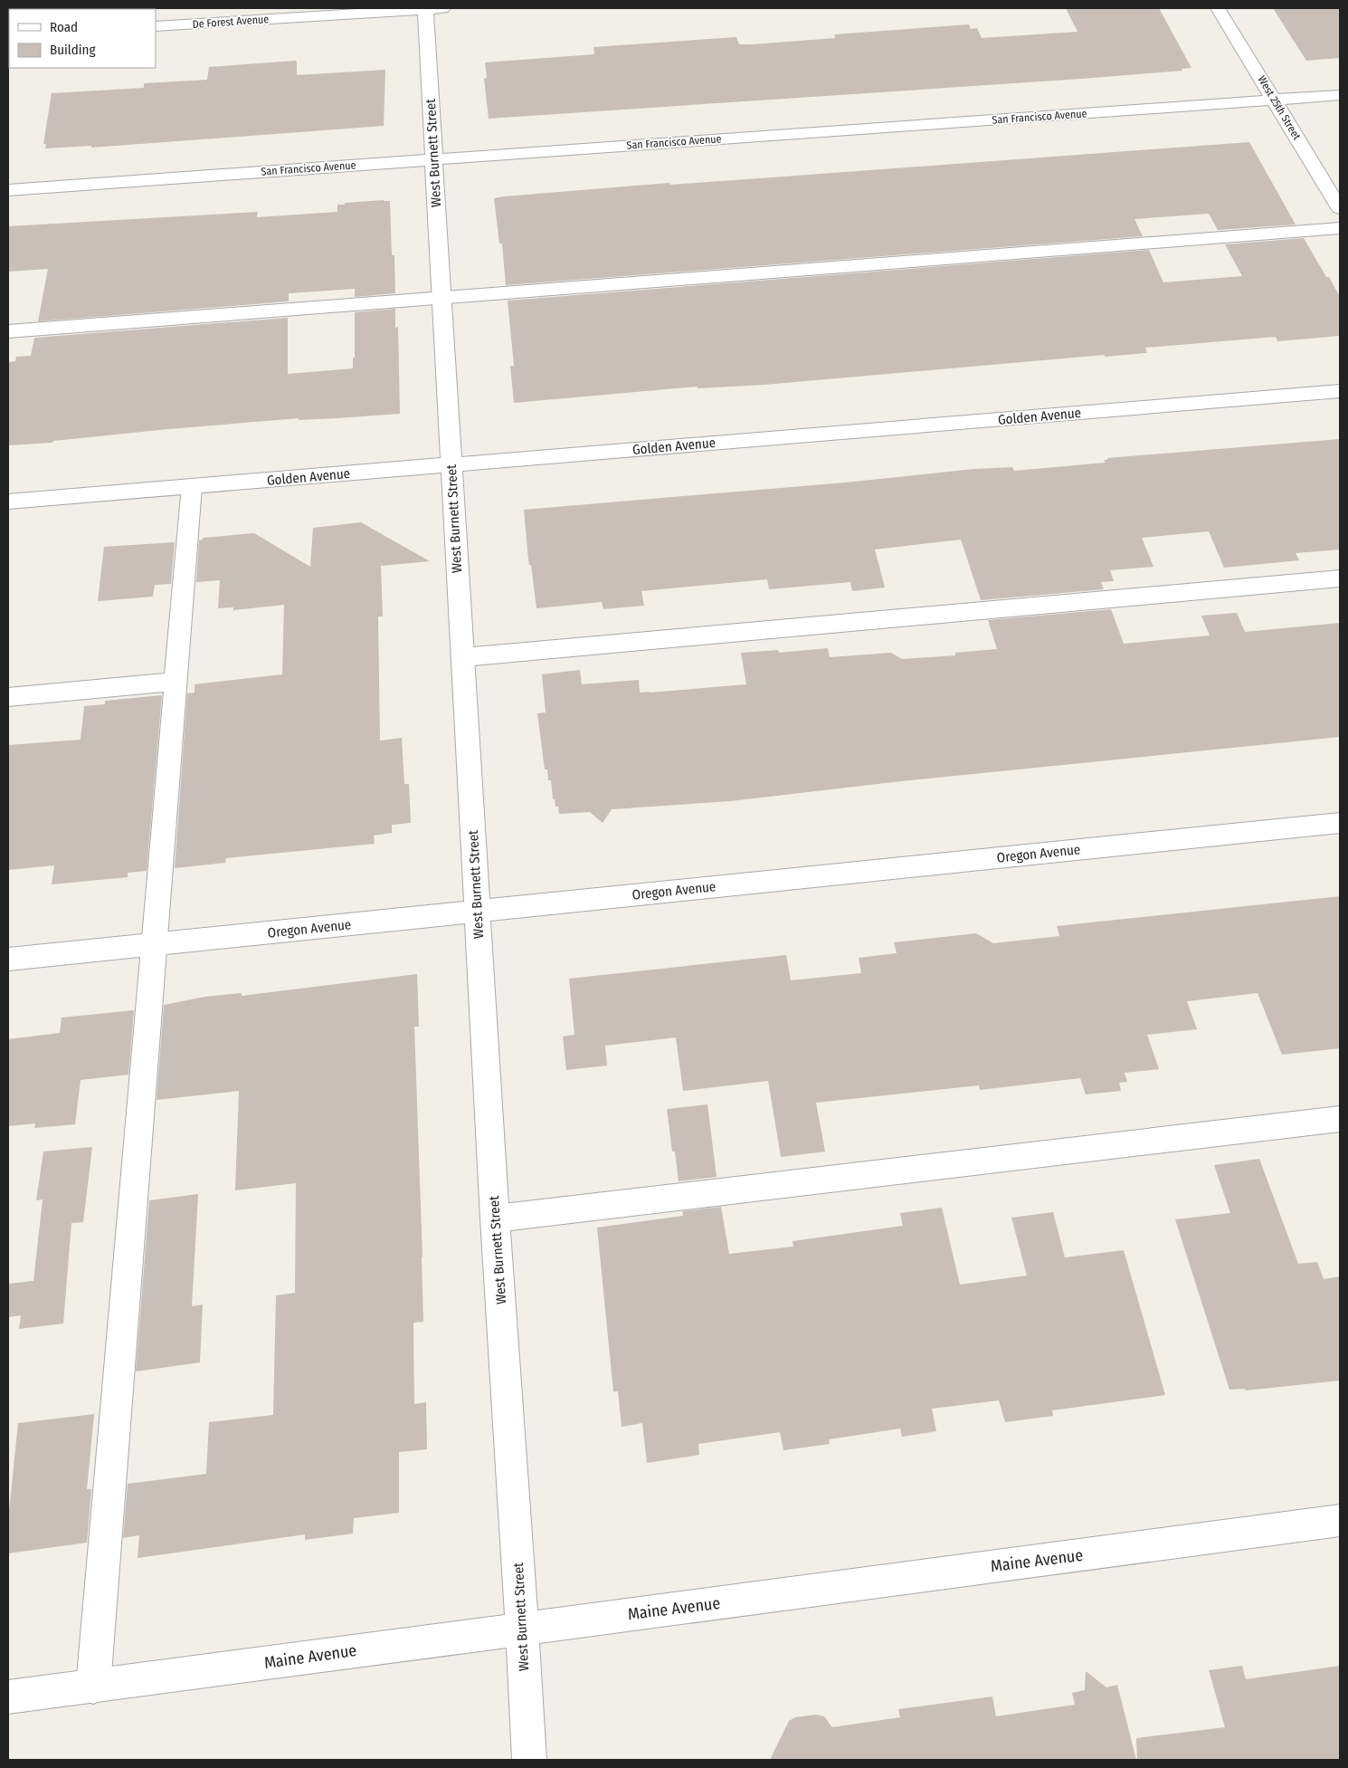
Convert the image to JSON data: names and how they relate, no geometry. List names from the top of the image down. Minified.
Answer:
{"streets":{"street":["De Forest Avenue","West 25th Street","San Francisco Avenue","West Burnett Street","Golden Avenue","Oregon Avenue","Maine Avenue"]},"crossings":[["De Forest Avenue","West Burnett Street"],["West 25th Street","San Francisco Avenue"],["San Francisco Avenue","West Burnett Street"],["West Burnett Street","Golden Avenue"],["West Burnett Street","Oregon Avenue"],["West Burnett Street","Maine Avenue"]],"legend":["Road","Building"]}
